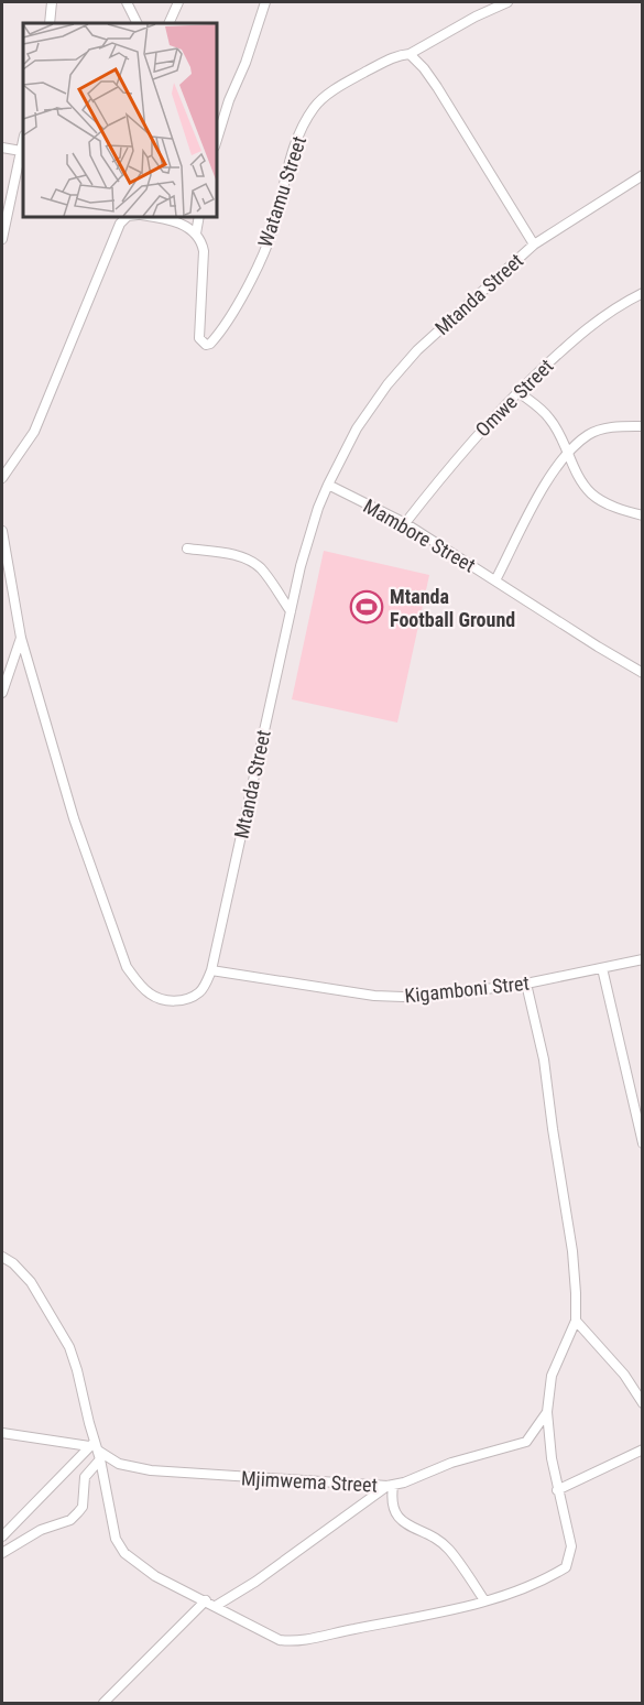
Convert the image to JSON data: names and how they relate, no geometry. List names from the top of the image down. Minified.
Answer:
{"streets":{"street":["Watamu Street","Mtanda Street","Omwe Street","Mambore Street","Kigamboni Stret","Mjimwema Street"]},"crossings":[["Mtanda Street","Mambore Street"],["Mtanda Street","Kigamboni Stret"],["Omwe Street","Mambore Street"],["Kigamboni Stret","Mjimwema Street"]],"places":{"sports":["Mtanda Football Ground"]}}
